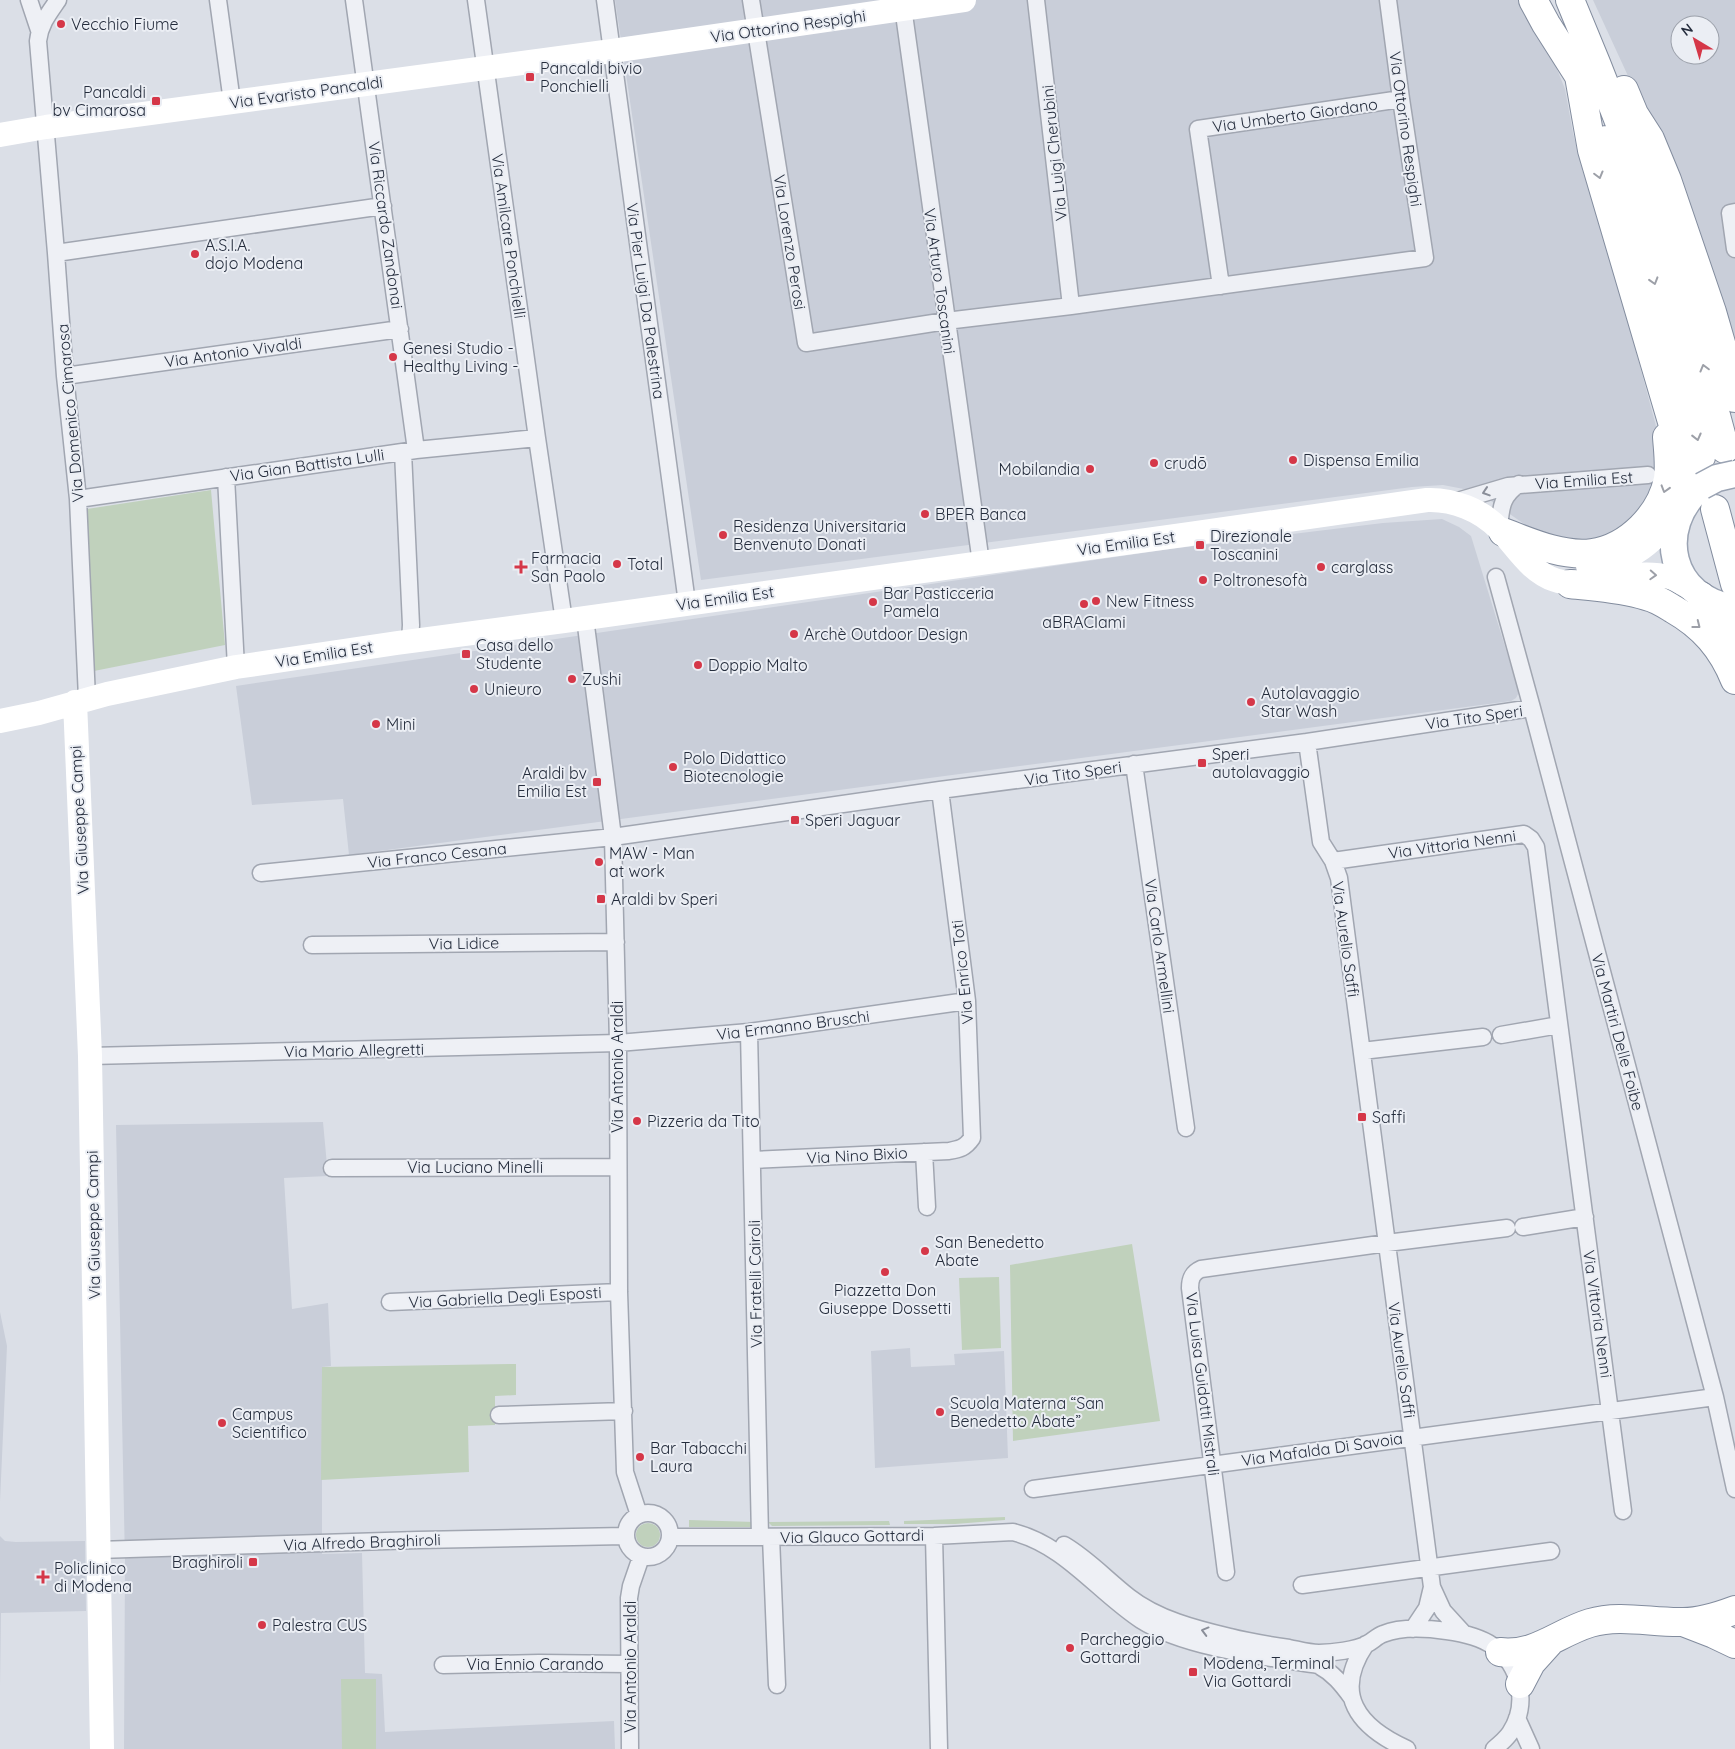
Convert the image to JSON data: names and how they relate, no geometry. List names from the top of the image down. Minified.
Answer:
{"streets":{"main road":["Via Emilia Est"],"street":["Via Ottorino Respighi","Via Evaristo Pancaldi","Via Umberto Giordano","Via Luigi Cherubini","Via Riccardo Zandonai","Via Amilcare Ponchielli","Via Lorenzo Perosi","Via Arturo Toscanini","Via Pier Luigi Da Palestrina","Via Antonio Vivaldi","Via Domenico Cimarosa","Via Gian Battista Lulli","Via Tito Speri","Via Giuseppe Campi","Via Vittoria Nenni","Via Franco Cesana","Via Aurelio Saffi","Via Lidice","Via Carlo Armellini","Via Enrico Toti","Via Ermanno Bruschi","Via Martiri Delle Foibe","Via Mario Allegretti","Via Antonio Araldi","Via Nino Bixio","Via Luciano Minelli","Via Fratelli Cairoli","Via Gabriella Degli Esposti","Via Luisa Guidotti Mistrali","Via Mafalda Di Savoia","Via Glauco Gottardi","Via Alfredo Braghiroli","Via Ennio Carando"]},"crossings":[["Via Ottorino Respighi","Via Evaristo Pancaldi"],["Via Ottorino Respighi","Via Umberto Giordano"],["Via Ottorino Respighi","Via Lorenzo Perosi"],["Via Ottorino Respighi","Via Arturo Toscanini"],["Via Ottorino Respighi","Via Pier Luigi Da Palestrina"],["Via Evaristo Pancaldi","Via Riccardo Zandonai"],["Via Evaristo Pancaldi","Via Amilcare Ponchielli"],["Via Evaristo Pancaldi","Via Pier Luigi Da Palestrina"],["Via Evaristo Pancaldi","Via Domenico Cimarosa"],["Via Riccardo Zandonai","Via Antonio Vivaldi"],["Via Riccardo Zandonai","Via Gian Battista Lulli"],["Via Riccardo Zandonai","Via Emilia Est"],["Via Amilcare Ponchielli","Via Gian Battista Lulli"],["Via Amilcare Ponchielli","Via Emilia Est"],["Via Amilcare Ponchielli","Via Antonio Araldi"],["Via Lorenzo Perosi","Via Arturo Toscanini"],["Via Arturo Toscanini","Via Emilia Est"],["Via Pier Luigi Da Palestrina","Via Emilia Est"],["Via Antonio Vivaldi","Via Domenico Cimarosa"],["Via Domenico Cimarosa","Via Gian Battista Lulli"],["Via Domenico Cimarosa","Via Emilia Est"],["Via Domenico Cimarosa","Via Giuseppe Campi"],["Via Emilia Est","Via Giuseppe Campi"],["Via Emilia Est","Via Antonio Araldi"],["Via Tito Speri","Via Franco Cesana"],["Via Tito Speri","Via Aurelio Saffi"],["Via Tito Speri","Via Carlo Armellini"],["Via Tito Speri","Via Enrico Toti"],["Via Tito Speri","Via Martiri Delle Foibe"],["Via Tito Speri","Via Antonio Araldi"],["Via Giuseppe Campi","Via Mario Allegretti"],["Via Giuseppe Campi","Via Alfredo Braghiroli"],["Via Vittoria Nenni","Via Aurelio Saffi"],["Via Vittoria Nenni","Via Mafalda Di Savoia"],["Via Franco Cesana","Via Antonio Araldi"],["Via Aurelio Saffi","Via Luisa Guidotti Mistrali"],["Via Aurelio Saffi","Via Mafalda Di Savoia"],["Via Aurelio Saffi","Via Glauco Gottardi"],["Via Lidice","Via Antonio Araldi"],["Via Enrico Toti","Via Ermanno Bruschi"],["Via Enrico Toti","Via Nino Bixio"],["Via Ermanno Bruschi","Via Mario Allegretti"],["Via Ermanno Bruschi","Via Antonio Araldi"],["Via Ermanno Bruschi","Via Fratelli Cairoli"],["Via Martiri Delle Foibe","Via Mafalda Di Savoia"],["Via Mario Allegretti","Via Antonio Araldi"],["Via Antonio Araldi","Via Luciano Minelli"],["Via Antonio Araldi","Via Gabriella Degli Esposti"],["Via Antonio Araldi","Via Glauco Gottardi"],["Via Antonio Araldi","Via Alfredo Braghiroli"],["Via Antonio Araldi","Via Ennio Carando"],["Via Nino Bixio","Via Fratelli Cairoli"],["Via Fratelli Cairoli","Via Glauco Gottardi"],["Via Luisa Guidotti Mistrali","Via Mafalda Di Savoia"],["Via Glauco Gottardi","Via Alfredo Braghiroli"]],"places":{"other":["Vecchio Fiume","A.S.I.A. dojo Modena","Genesi Studio - Healthy Living -","Dispensa Emilia","crudō","Mobilandia","BPER Banca","Residenza Universitaria Benvenuto Donati","Total","carglass","Poltronesofà","New Fitness","Bar Pasticceria Pamela","aBRACIami","Archè Outdoor Design","Doppio Malto","Zushi","Unieuro","Autolavaggio Star Wash","Mini","Polo Didattico Biotecnologie","MAW - Man at work","Pizzeria da Tito","San Benedetto Abate","Piazzetta Don Giuseppe Dossetti","Scuola Materna “San Benedetto Abate”","Campus Scientifico","Bar Tabacchi Laura","Palestra CUS","Parcheggio Gottardi"],"transit":["Pancaldi bivio Ponchielli","Pancaldi bv Cimarosa","Direzionale Toscanini","Casa dello Studente","Speri autolavaggio","Araldi bv Emilia Est","Speri Jaguar","Araldi bv Speri","Saffi","Braghiroli","Modena, Terminal Via Gottardi"],"health":["Farmacia San Paolo","Policlinico di Modena"]},"north":"top left"}
